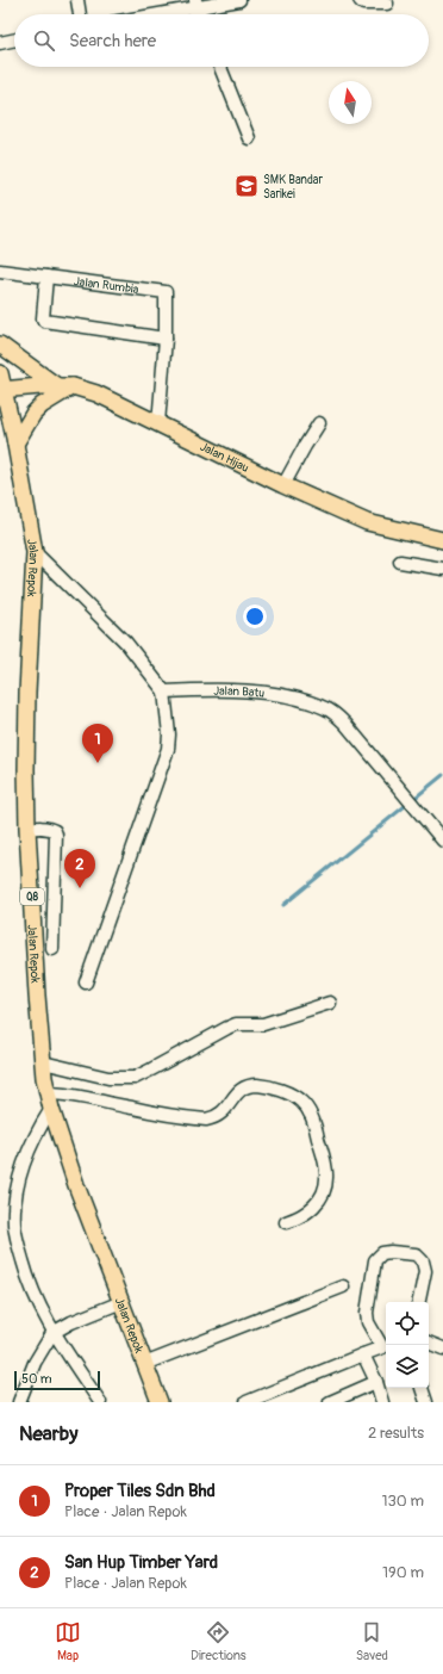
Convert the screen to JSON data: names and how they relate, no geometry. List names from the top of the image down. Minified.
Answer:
{"streets":{"main road":["Jalan Hijau","Jalan Repok","Q8"],"street":["Jalan Rumbia","Jalan Batu"]},"crossings":[["Jalan Hijau","Jalan Repok"]],"places":{"school or university":["SMK Bandar Sarikei"]},"scale_bar":"50 m","north":"top","page":{"search":"Search here","pins":["1","2"],"scale":"50 m","heading":["Nearby","2 results"],"list":[{"mark":"1","name":"Proper Tiles Sdn Bhd","note":"Place · Jalan Repok","value":"130 m"},{"mark":"2","name":"San Hup Timber Yard","note":"Place · Jalan Repok","value":"190 m"}],"nav":["Map","Directions","Saved"]}}
